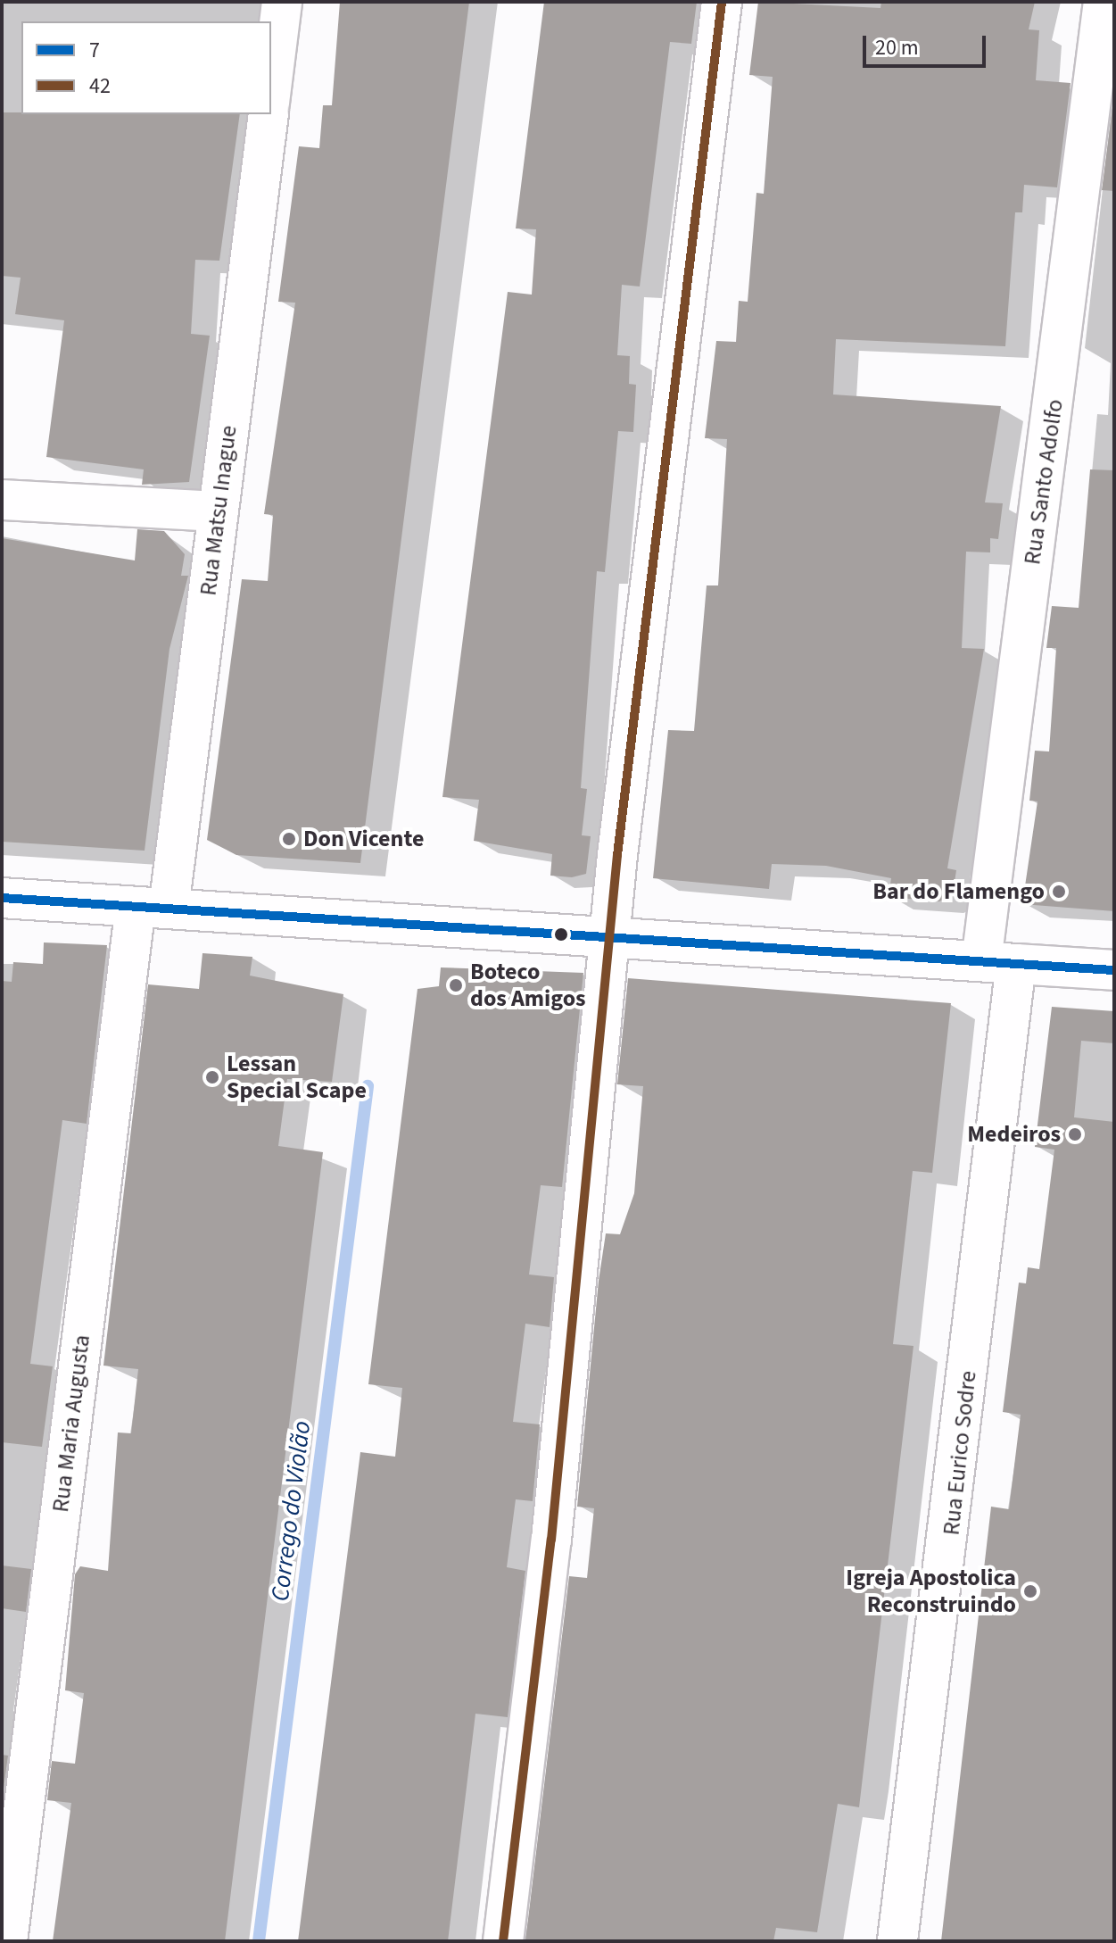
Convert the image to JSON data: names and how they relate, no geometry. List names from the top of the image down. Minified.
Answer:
{"streets":{"street":["Rua Santo Adolfo","Rua Matsu Inague","Rua Maria Augusta","Rua Eurico Sodre"]},"crossings":[["Rua Santo Adolfo","Rua Eurico Sodre"],["Rua Matsu Inague","Rua Maria Augusta"]],"water":["Corrego do Violão"],"places":["Don Vicente","Bar do Flamengo","Boteco dos Amigos","Lessan Special Scape","Medeiros","Igreja Apostolica Reconstruindo"],"lines":["transit line 42","transit line 7"],"legend":["7","42"],"scale_bar":"20 m"}
